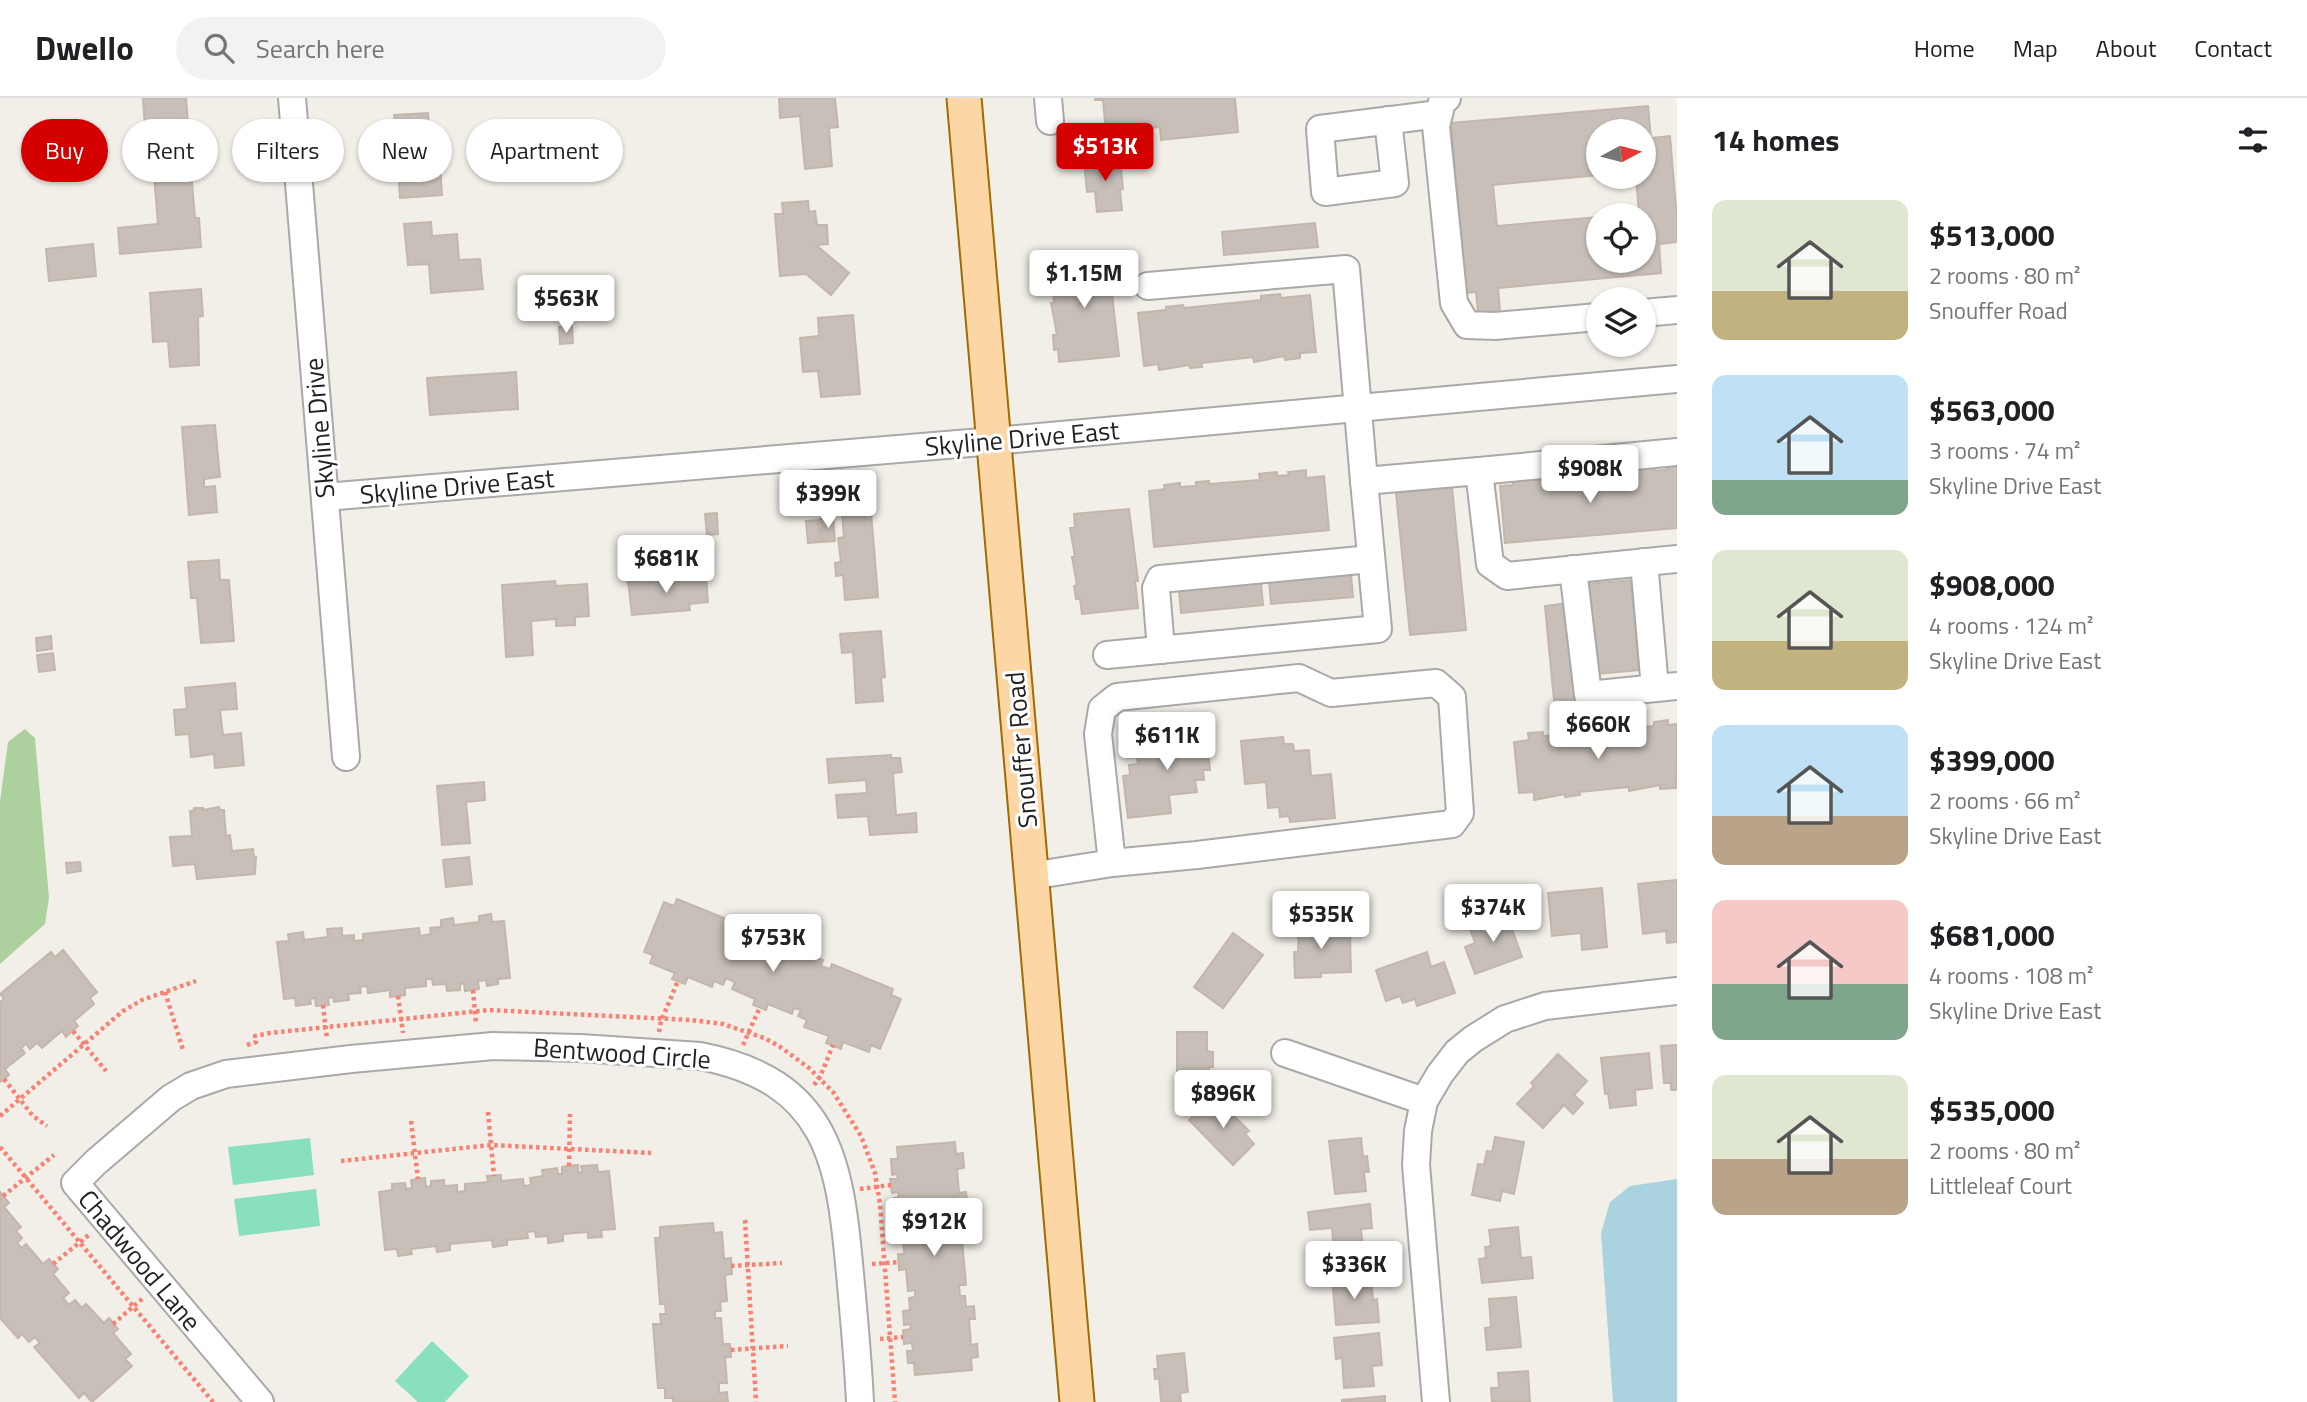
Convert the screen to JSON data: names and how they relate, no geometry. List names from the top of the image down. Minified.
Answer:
{"streets":{"main road":["Snouffer Road"],"street":["Skyline Drive","Skyline Drive East","Bentwood Circle","Chadwood Lane"]},"crossings":[["Skyline Drive","Skyline Drive East"],["Skyline Drive East","Snouffer Road"],["Bentwood Circle","Chadwood Lane"]],"north":"right","page":{"header":"Dwello","search":"Search here","nav":["Home","Map","About","Contact"],"heading":"14 homes","chip":["Buy","Rent","Filters","New","Apartment"],"price":["$513K","$1.15M","$563K","$908K","$399K","$681K","$660K","$611K","$374K","$535K","$753K","$896K","$912K","$336K"],"list":[{"name":"$513,000","note":"2 rooms · 80 m² · Snouffer Road"},{"name":"$563,000","note":"3 rooms · 74 m² · Skyline Drive East"},{"name":"$908,000","note":"4 rooms · 124 m² · Skyline Drive East"},{"name":"$399,000","note":"2 rooms · 66 m² · Skyline Drive East"},{"name":"$681,000","note":"4 rooms · 108 m² · Skyline Drive East"},{"name":"$535,000","note":"2 rooms · 80 m² · Littleleaf Court"}]}}
